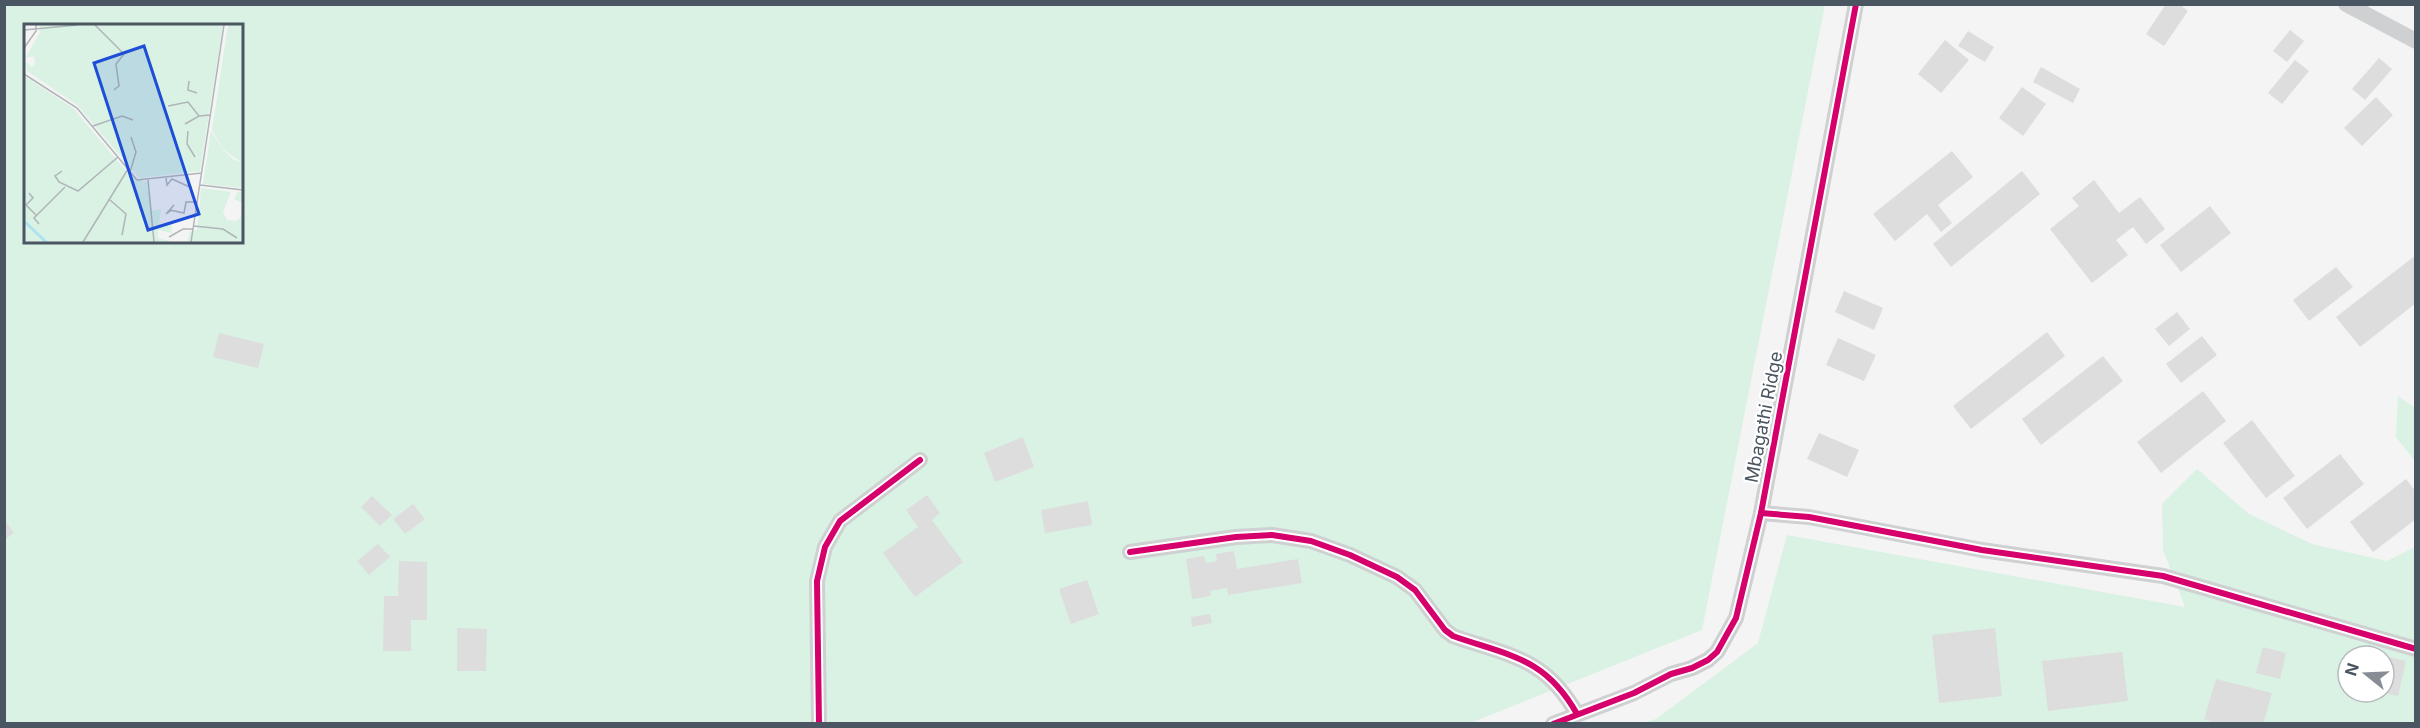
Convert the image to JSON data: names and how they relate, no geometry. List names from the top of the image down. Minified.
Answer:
{"streets":{"street":["Mbagathi Ridge"]},"north":"left"}
